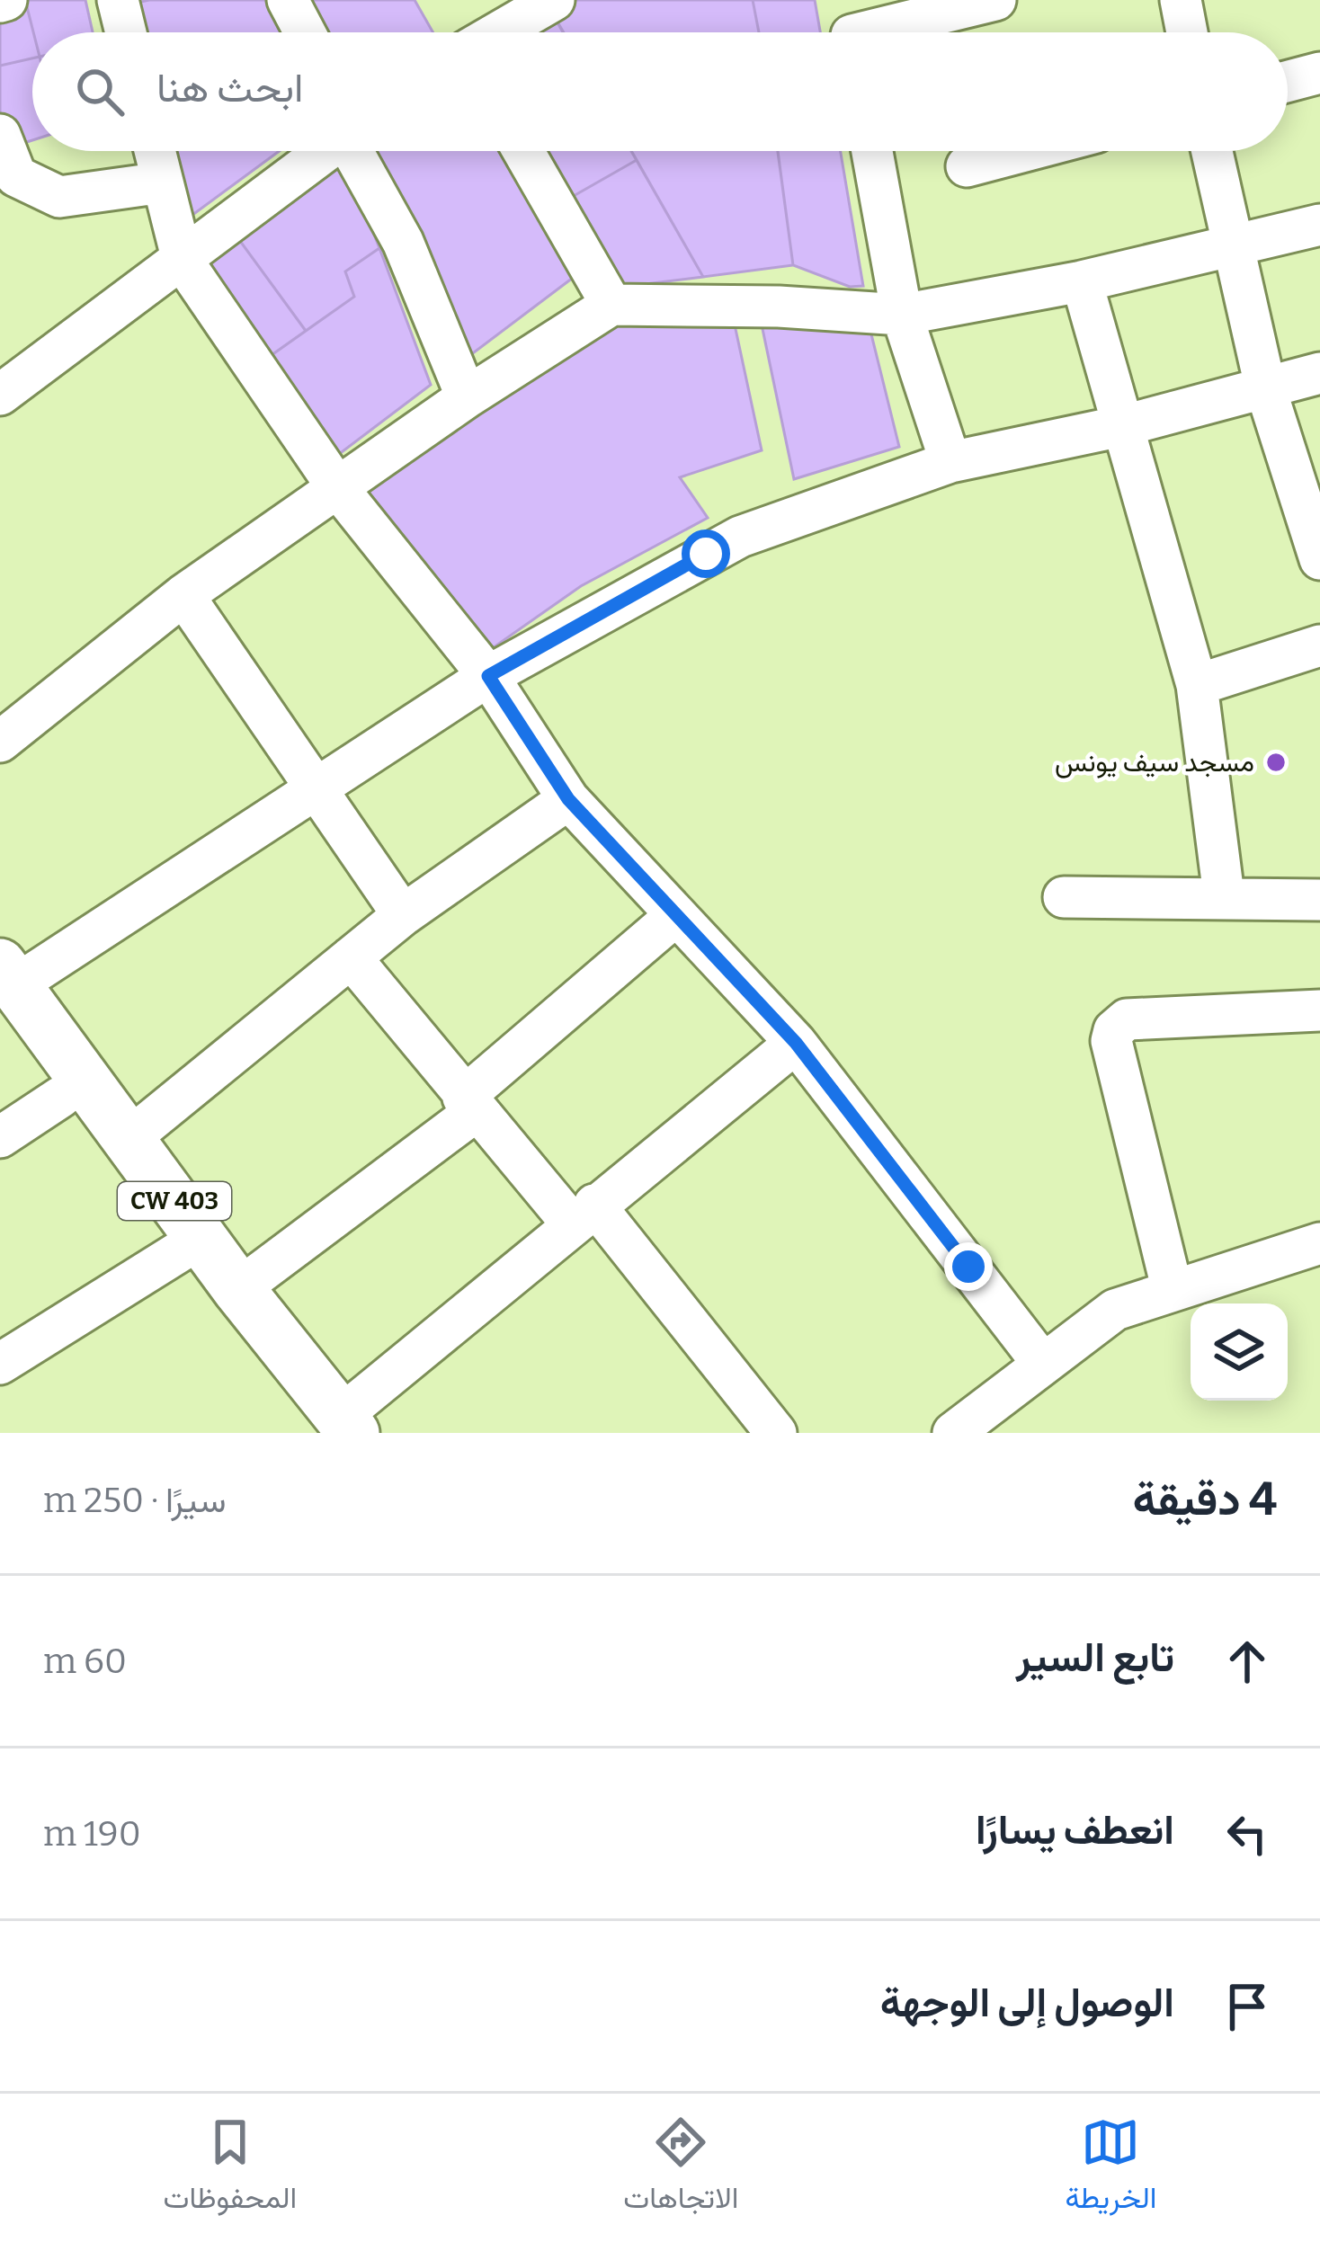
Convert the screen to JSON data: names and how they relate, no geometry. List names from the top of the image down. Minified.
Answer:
{"streets":{"main road":["CW 403"]},"places":["مسجد سيف يونس"],"page":{"search":"ابحث هنا","heading":["4 دقيقة","سيرًا · 250 m"],"list":[["تابع السير","60 m"],["انعطف يسارًا","190 m"],"الوصول إلى الوجهة"],"nav":["الخريطة","الاتجاهات","المحفوظات"]}}
